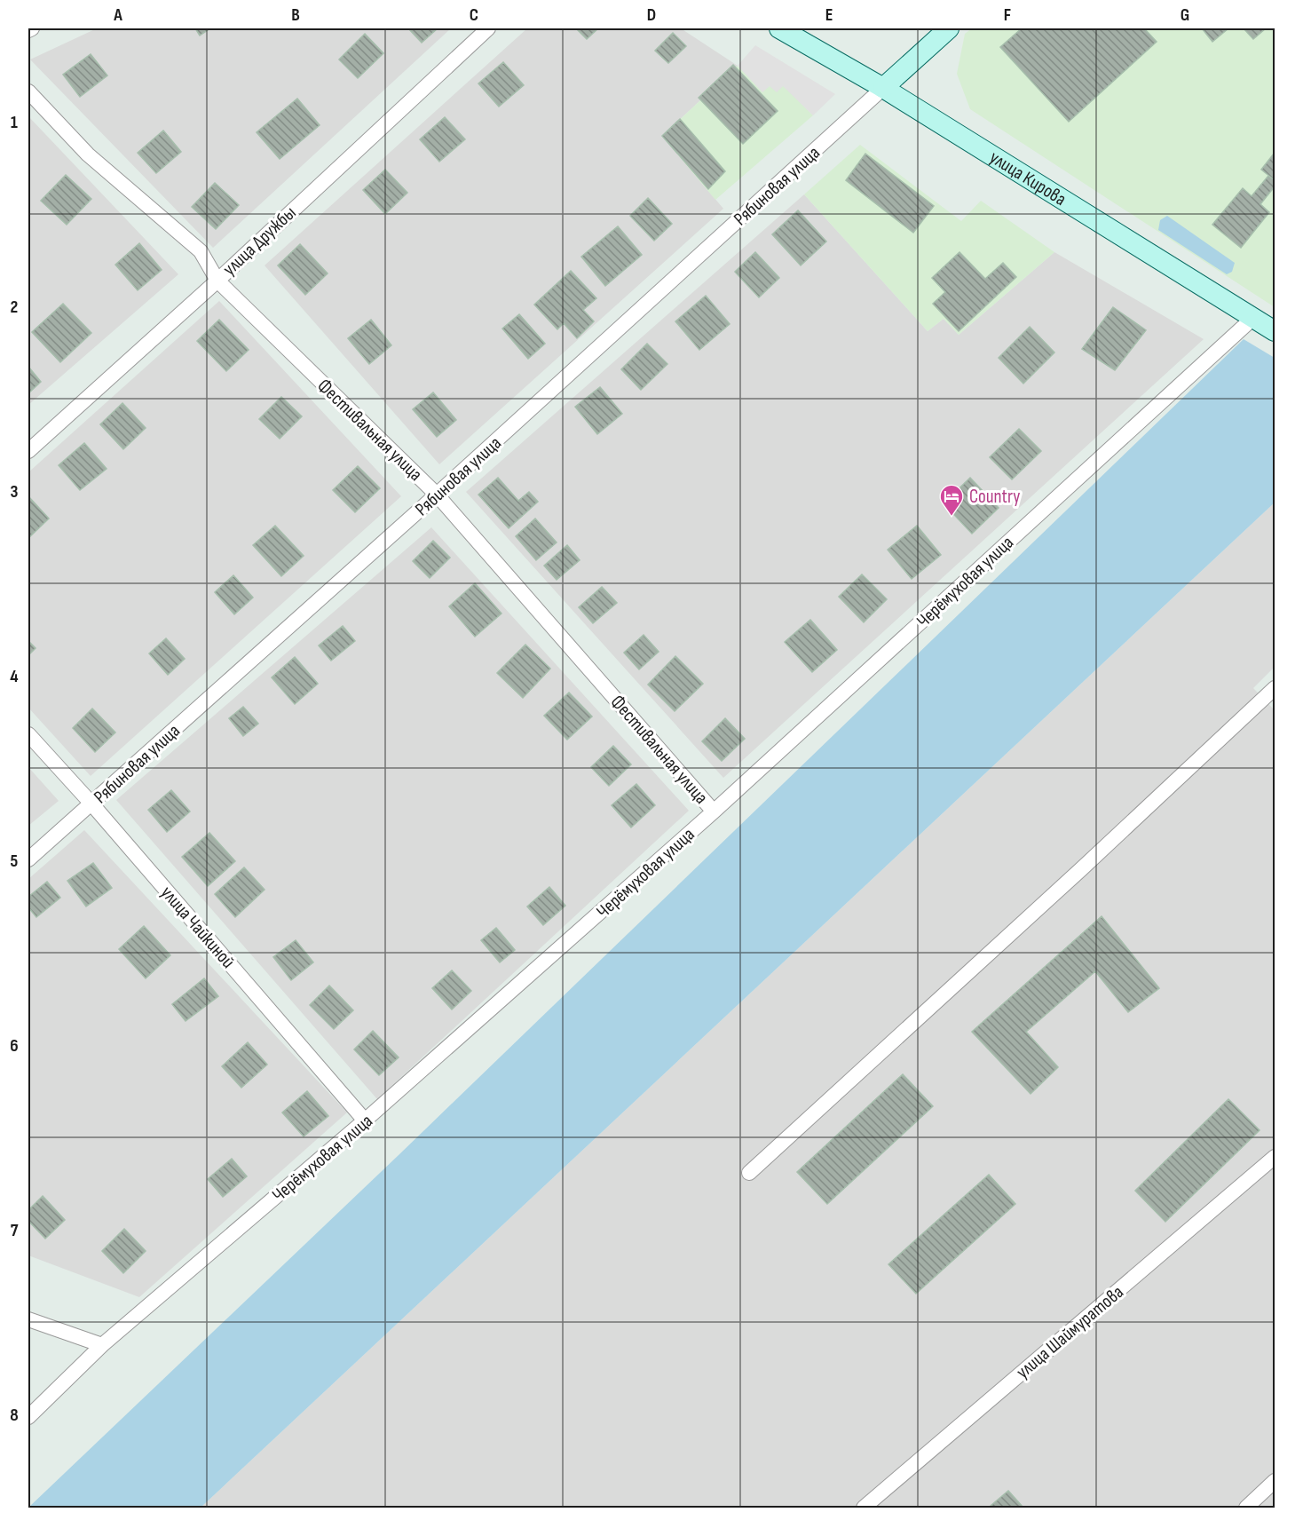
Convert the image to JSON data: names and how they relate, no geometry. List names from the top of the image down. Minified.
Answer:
{"streets":{"main road":["улица Кирова"],"street":["Рябиновая улица","улица Дружбы","Фестивальная улица","Черёмуховая улица","улица Чайкиной","улица Шаймуратова"]},"crossings":[["улица Кирова","Рябиновая улица"],["улица Кирова","Черёмуховая улица"],["Рябиновая улица","Фестивальная улица"],["Рябиновая улица","улица Чайкиной"],["улица Дружбы","Фестивальная улица"],["Фестивальная улица","Черёмуховая улица"],["Черёмуховая улица","улица Чайкиной"]],"places":{"hotel":["Country"]},"grid":{"columns":["A","B","C","D","E","F","G"],"rows":["1","2","3","4","5","6","7","8"]}}
